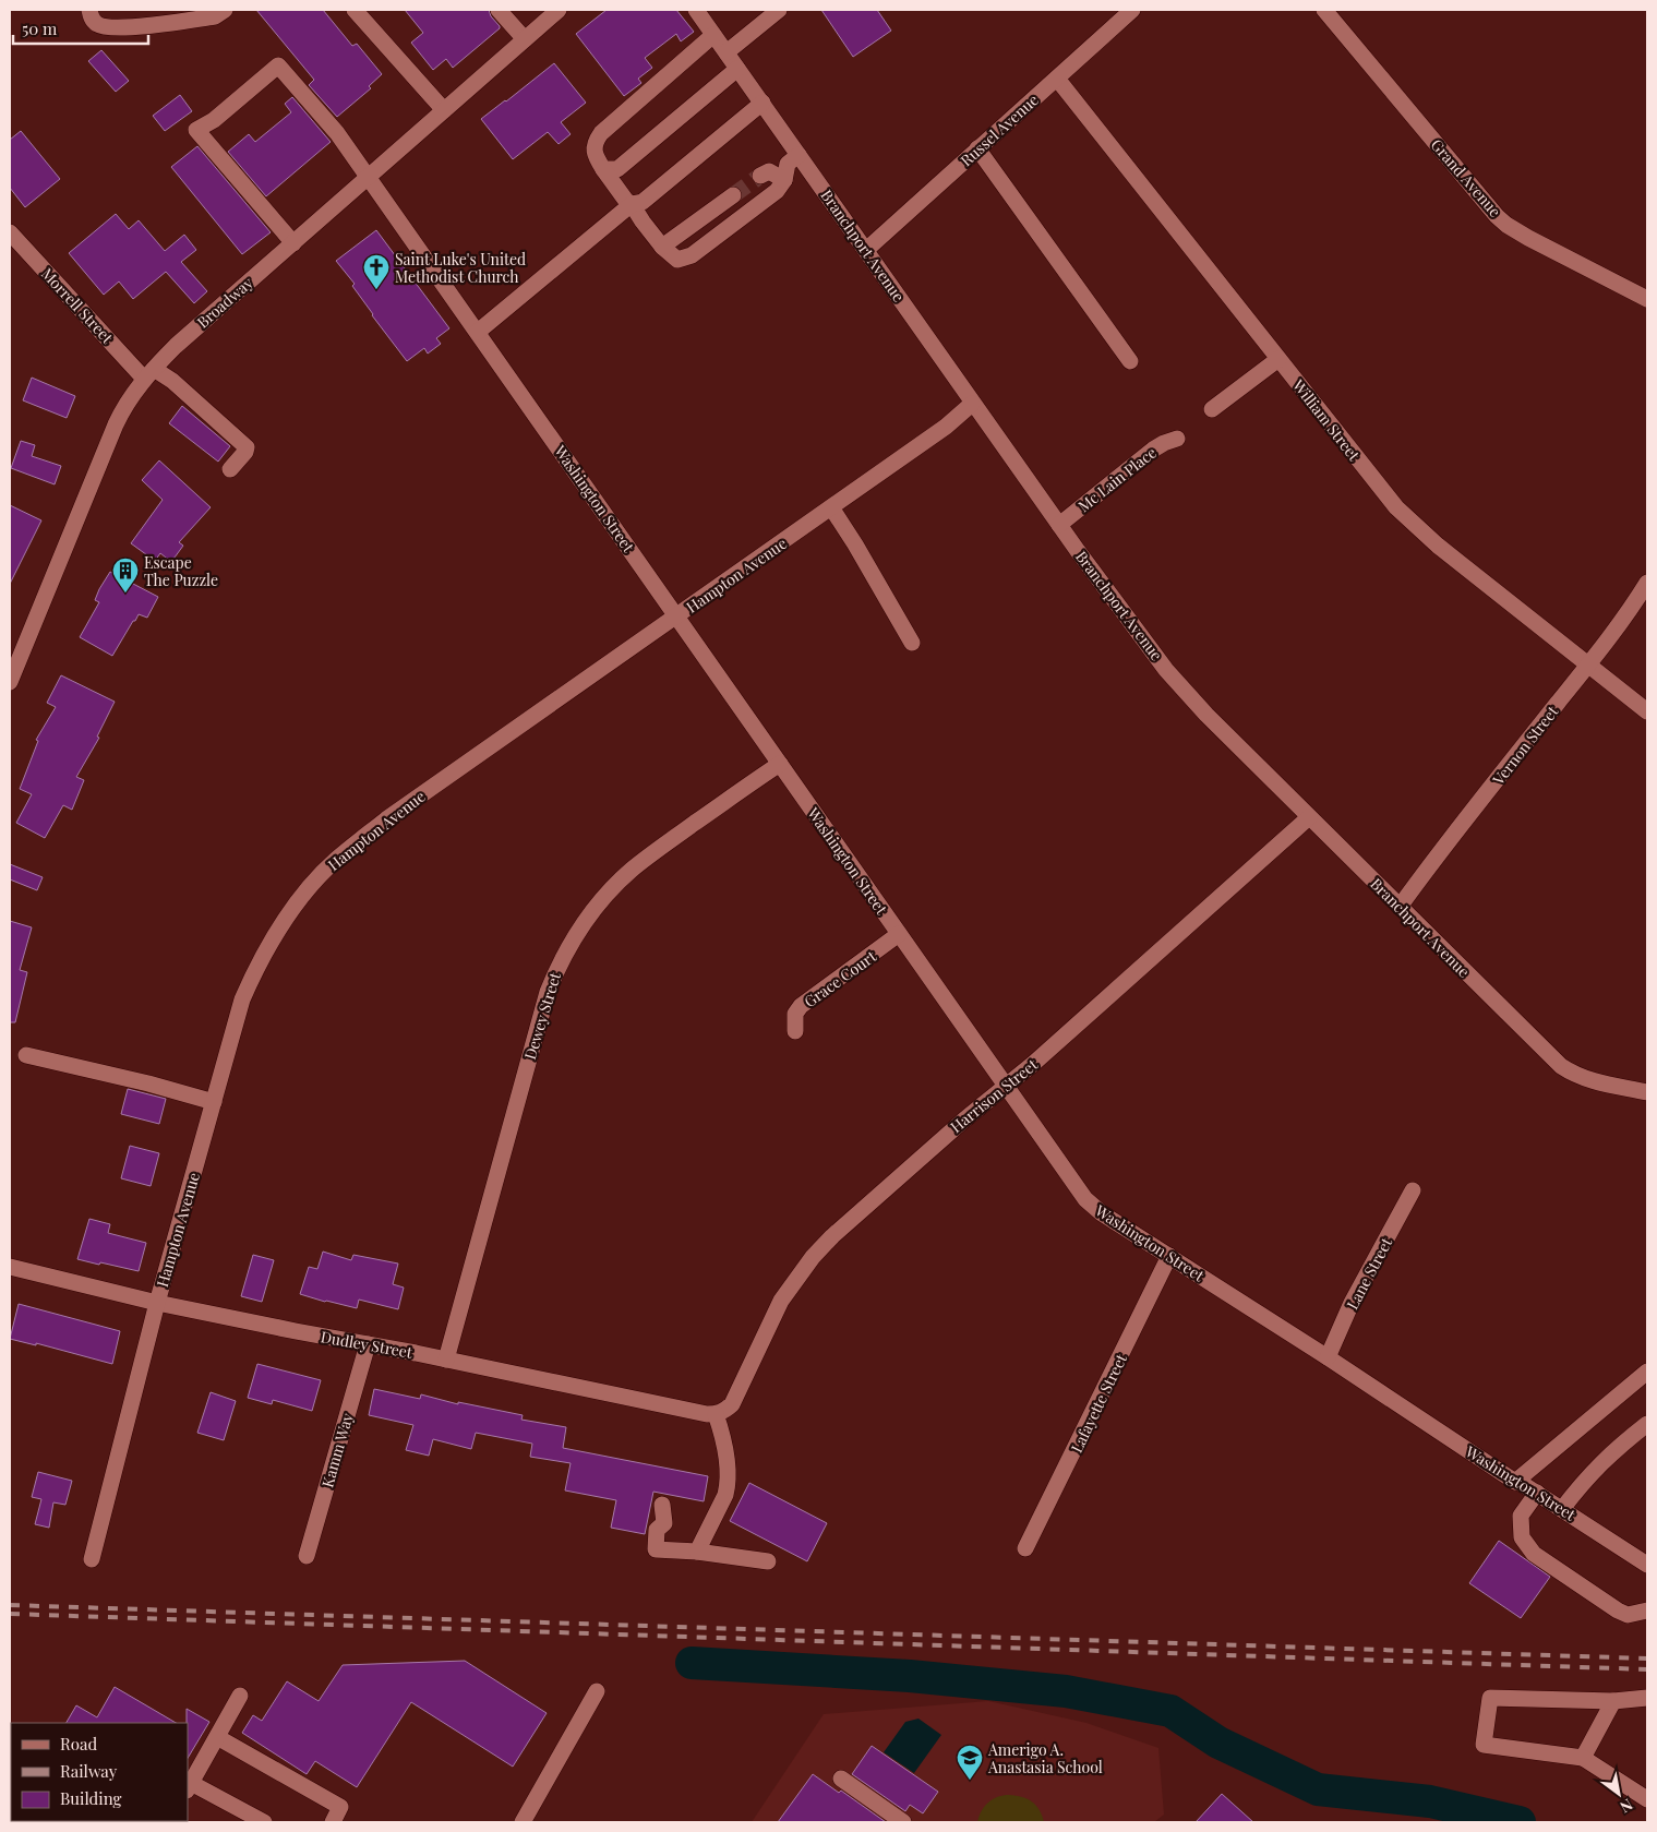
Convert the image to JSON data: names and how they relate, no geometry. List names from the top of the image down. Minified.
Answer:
{"streets":{"street":["Russel Avenue","Grand Avenue","Branchport Avenue","Broadway","Morrell Street","William Street","Mc Lain Place","Washington Street","Hampton Avenue","Vernon Street","Grace Court","Dewey Street","Harrison Street","Lane Street","Dudley Street","Lafayette Street","Kamm Way"]},"crossings":[["Russel Avenue","Branchport Avenue"],["Russel Avenue","William Street"],["Branchport Avenue","Mc Lain Place"],["Branchport Avenue","Hampton Avenue"],["Branchport Avenue","Vernon Street"],["Branchport Avenue","Harrison Street"],["Broadway","Morrell Street"],["Broadway","Washington Street"],["William Street","Vernon Street"],["Washington Street","Hampton Avenue"],["Washington Street","Grace Court"],["Washington Street","Dewey Street"],["Washington Street","Harrison Street"],["Washington Street","Lane Street"],["Washington Street","Lafayette Street"],["Hampton Avenue","Dudley Street"],["Dewey Street","Dudley Street"],["Harrison Street","Dudley Street"],["Dudley Street","Kamm Way"]],"places":{"church":["Saint Luke's United Methodist Church"],"building":["Escape The Puzzle"],"school or university":["Amerigo A. Anastasia School"]},"legend":["Road","Railway","Building"],"scale_bar":"50 m","north":"bottom right"}
